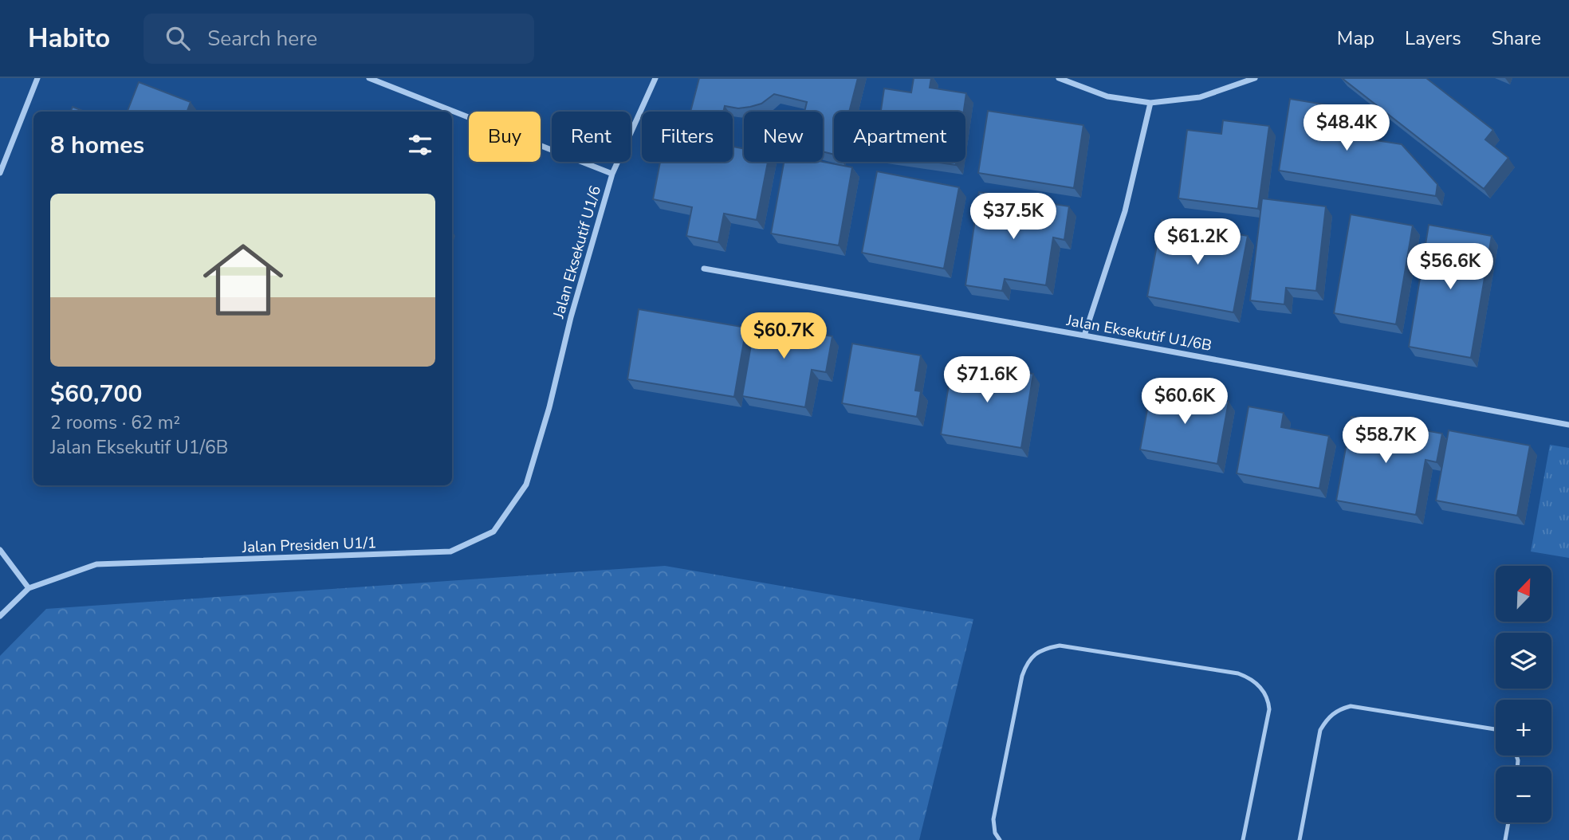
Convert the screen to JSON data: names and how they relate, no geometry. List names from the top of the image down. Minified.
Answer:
{"streets":{"street":["Jalan Eksekutif U1/6","Jalan Eksekutif U1/6B","Jalan Presiden U1/1"]},"crossings":[["Jalan Eksekutif U1/6","Jalan Presiden U1/1"]],"north":"top right","page":{"header":"Habito","search":"Search here","nav":["Map","Layers","Share"],"price":["$48.4K","$37.5K","$61.2K","$56.6K","$60.7K","$71.6K","$60.6K","$58.7K"],"chip":["Buy","Rent","Filters","New","Apartment"],"heading":"8 homes","list":[{"name":"$60,700","note":"2 rooms · 62 m² · Jalan Eksekutif U1/6B"}],"map_buttons":["+","−"]}}
